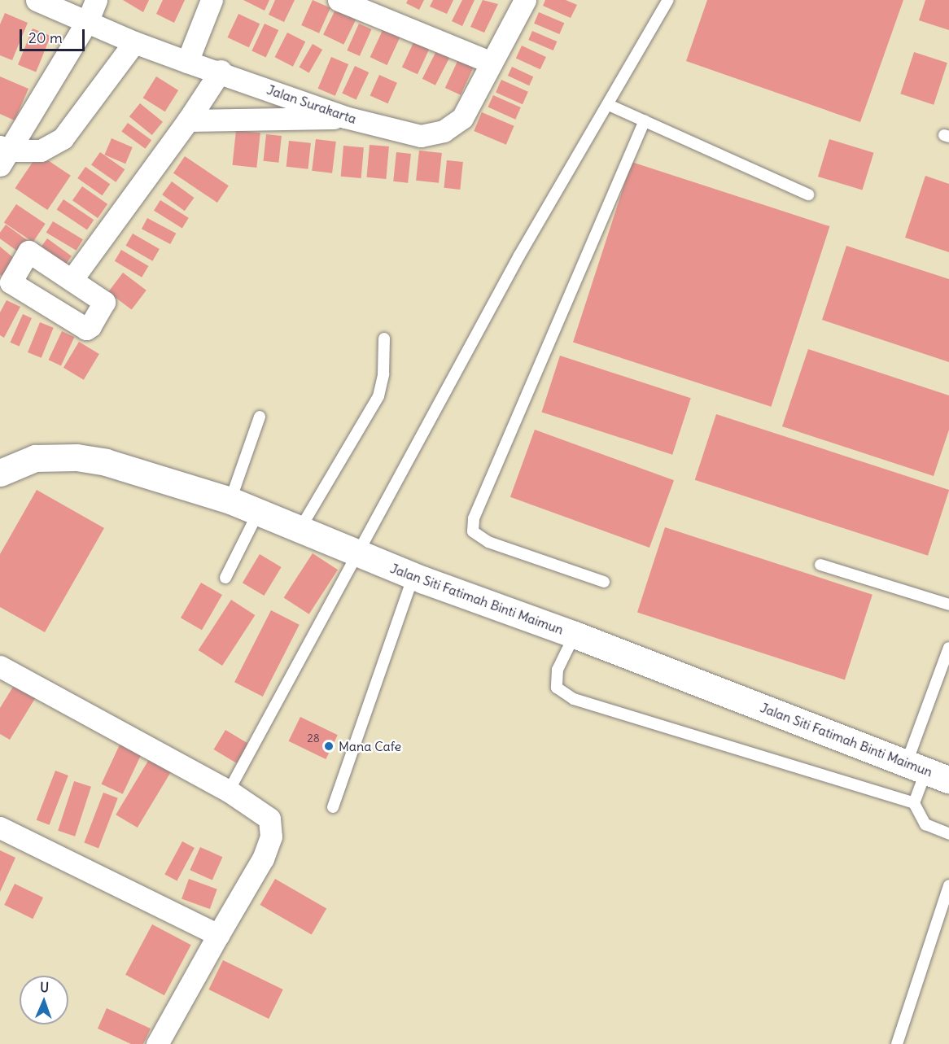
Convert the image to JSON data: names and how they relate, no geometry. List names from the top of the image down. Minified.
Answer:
{"streets":{"street":["Jalan Surakarta","Jalan Siti Fatimah Binti Maimun"]},"places":["Mana Cafe"],"house_numbers":["28"],"scale_bar":"20 m","north":"top"}
